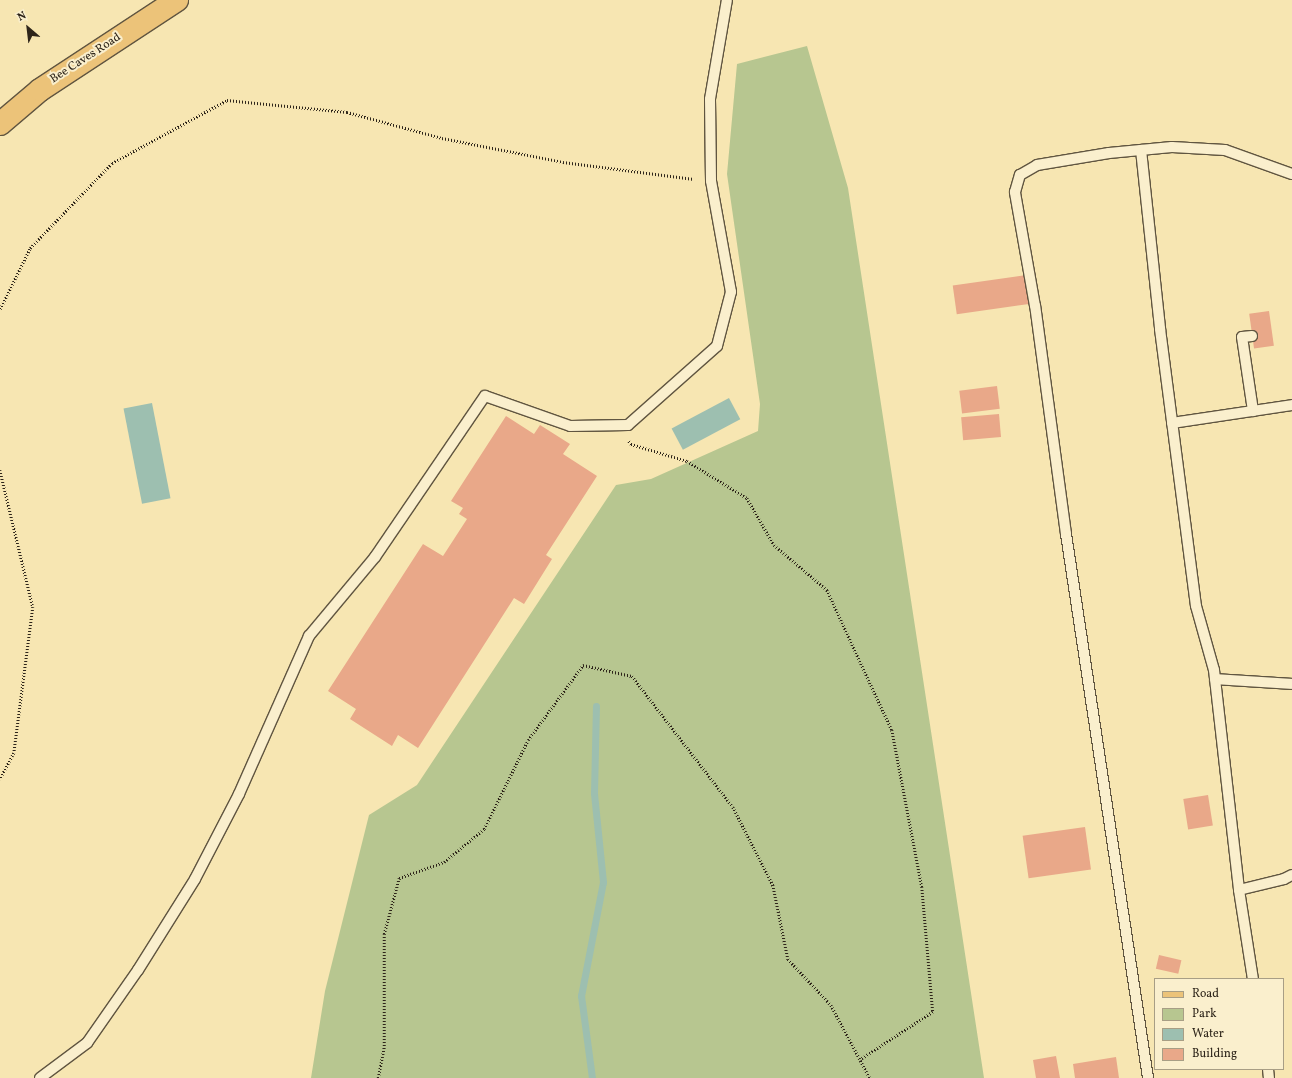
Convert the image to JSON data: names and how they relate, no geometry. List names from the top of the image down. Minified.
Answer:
{"streets":{"main road":["Bee Caves Road"]},"legend":["Road","Park","Water","Building"],"north":"top left"}
